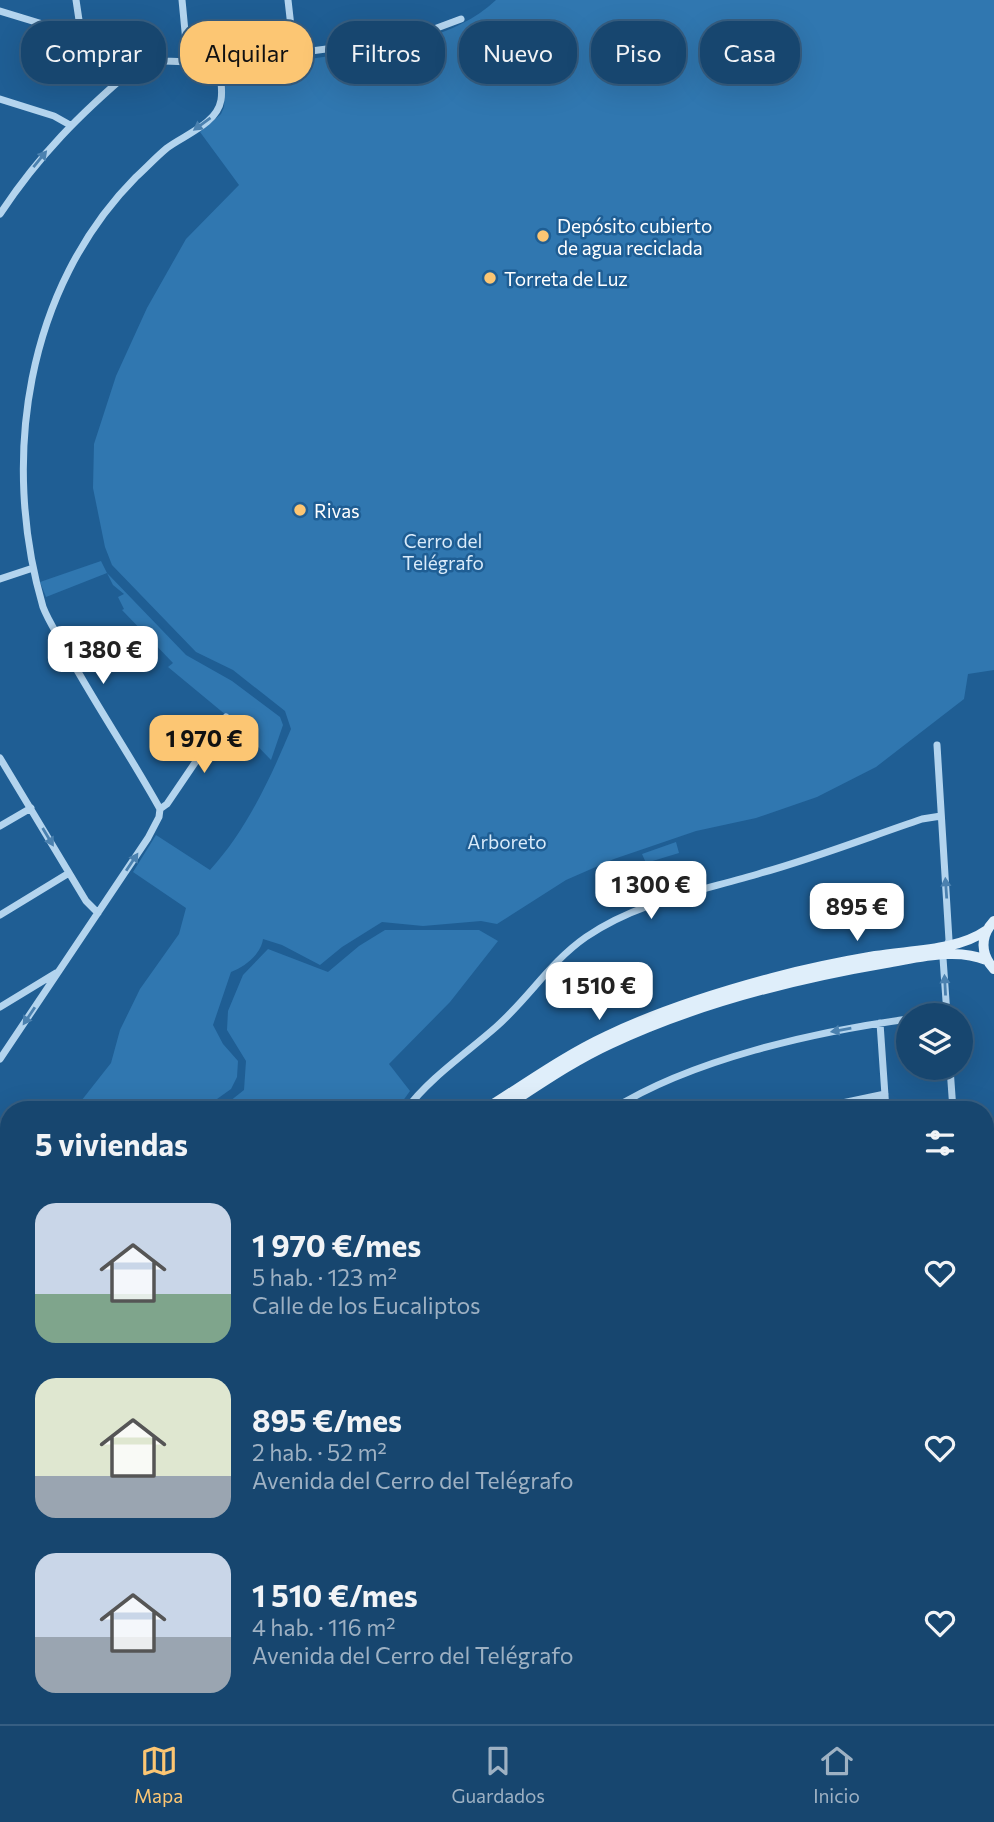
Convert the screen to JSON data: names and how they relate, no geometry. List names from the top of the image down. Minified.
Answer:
{"parks":["Cerro del Telégrafo","Arboreto"],"places":["Depósito cubierto de agua reciclada","Torreta de Luz","Rivas"],"page":{"chip":["Comprar","Alquilar","Filtros","Nuevo","Piso","Casa"],"price":["1 380 €","1 970 €","1 300 €","895 €","1 510 €"],"heading":"5 viviendas","list":[{"name":"1 970 €/mes","note":"5 hab. · 123 m² · Calle de los Eucaliptos"},{"name":"895 €/mes","note":"2 hab. · 52 m² · Avenida del Cerro del Telégrafo"},{"name":"1 510 €/mes","note":"4 hab. · 116 m² · Avenida del Cerro del Telégrafo"}],"tabs":["Mapa","Guardados","Inicio"]}}
